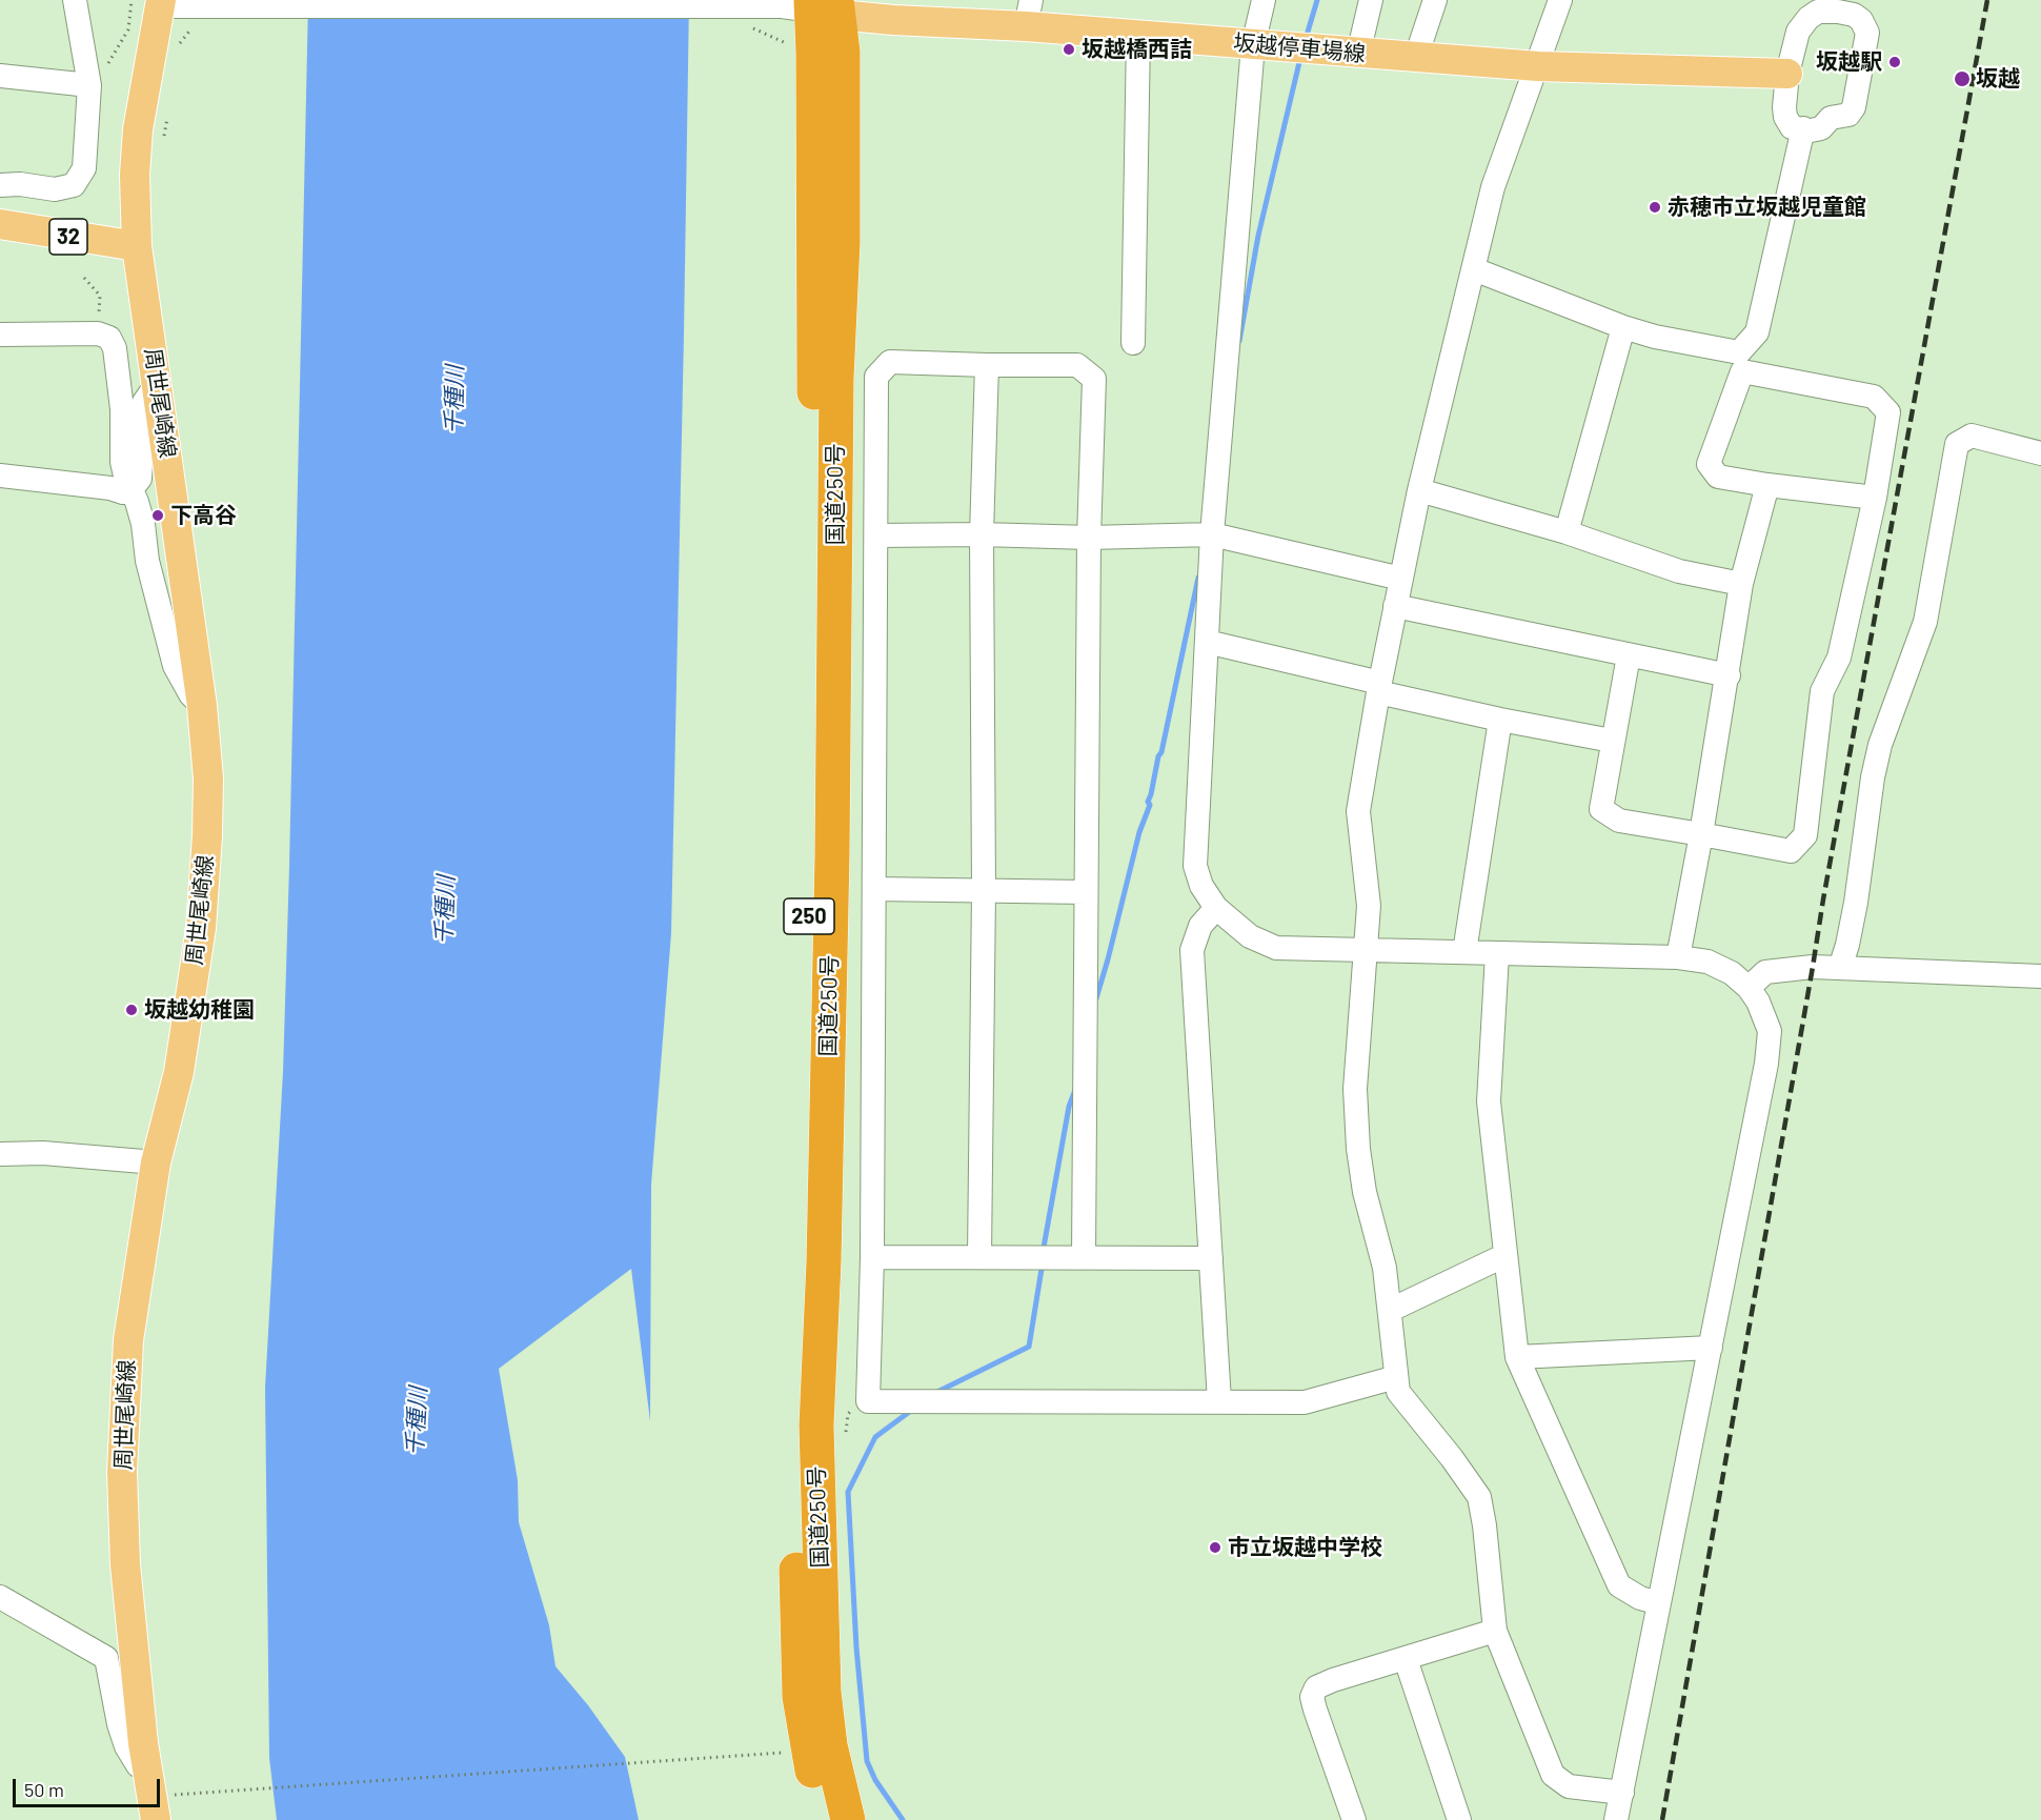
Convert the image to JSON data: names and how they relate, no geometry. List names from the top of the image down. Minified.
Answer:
{"streets":{"highway":["国道250号","250"],"main road":["坂越停車場線","32","周世尾崎線"]},"crossings":[["坂越停車場線","国道250号"],["32","周世尾崎線"]],"water":["千種川"],"places":["坂越橋西詰","坂越駅","坂越","赤穂市立坂越児童館","下高谷","坂越幼稚園","市立坂越中学校"],"scale_bar":"50 m"}
